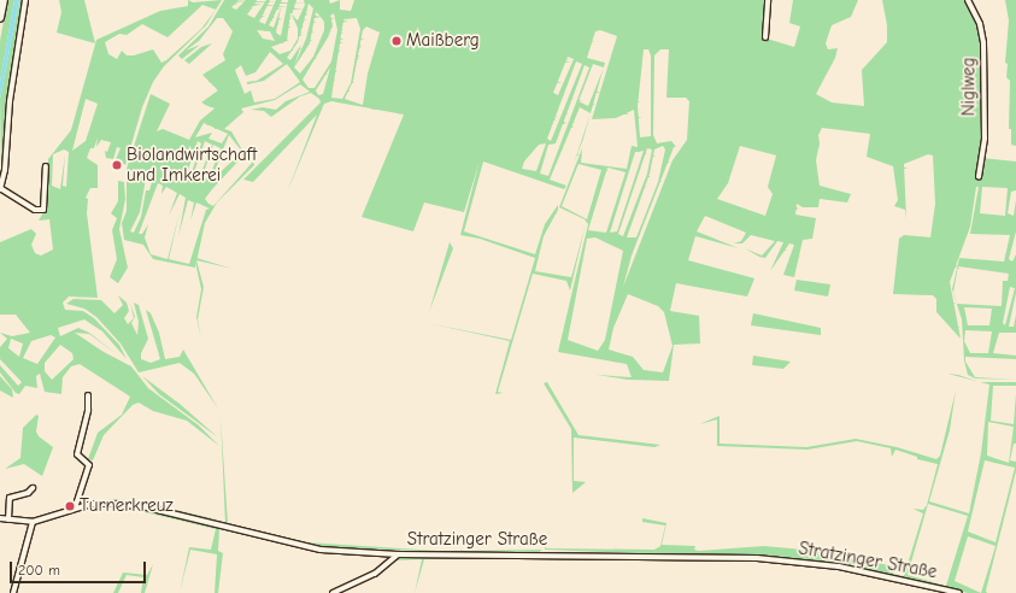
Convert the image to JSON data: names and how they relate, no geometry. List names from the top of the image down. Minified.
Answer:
{"streets":{"street":["Niglweg","Stratzinger Straße"]},"places":["Maißberg","Biolandwirtschaft und Imkerei","Turnerkreuz"],"scale_bar":"200 m"}
